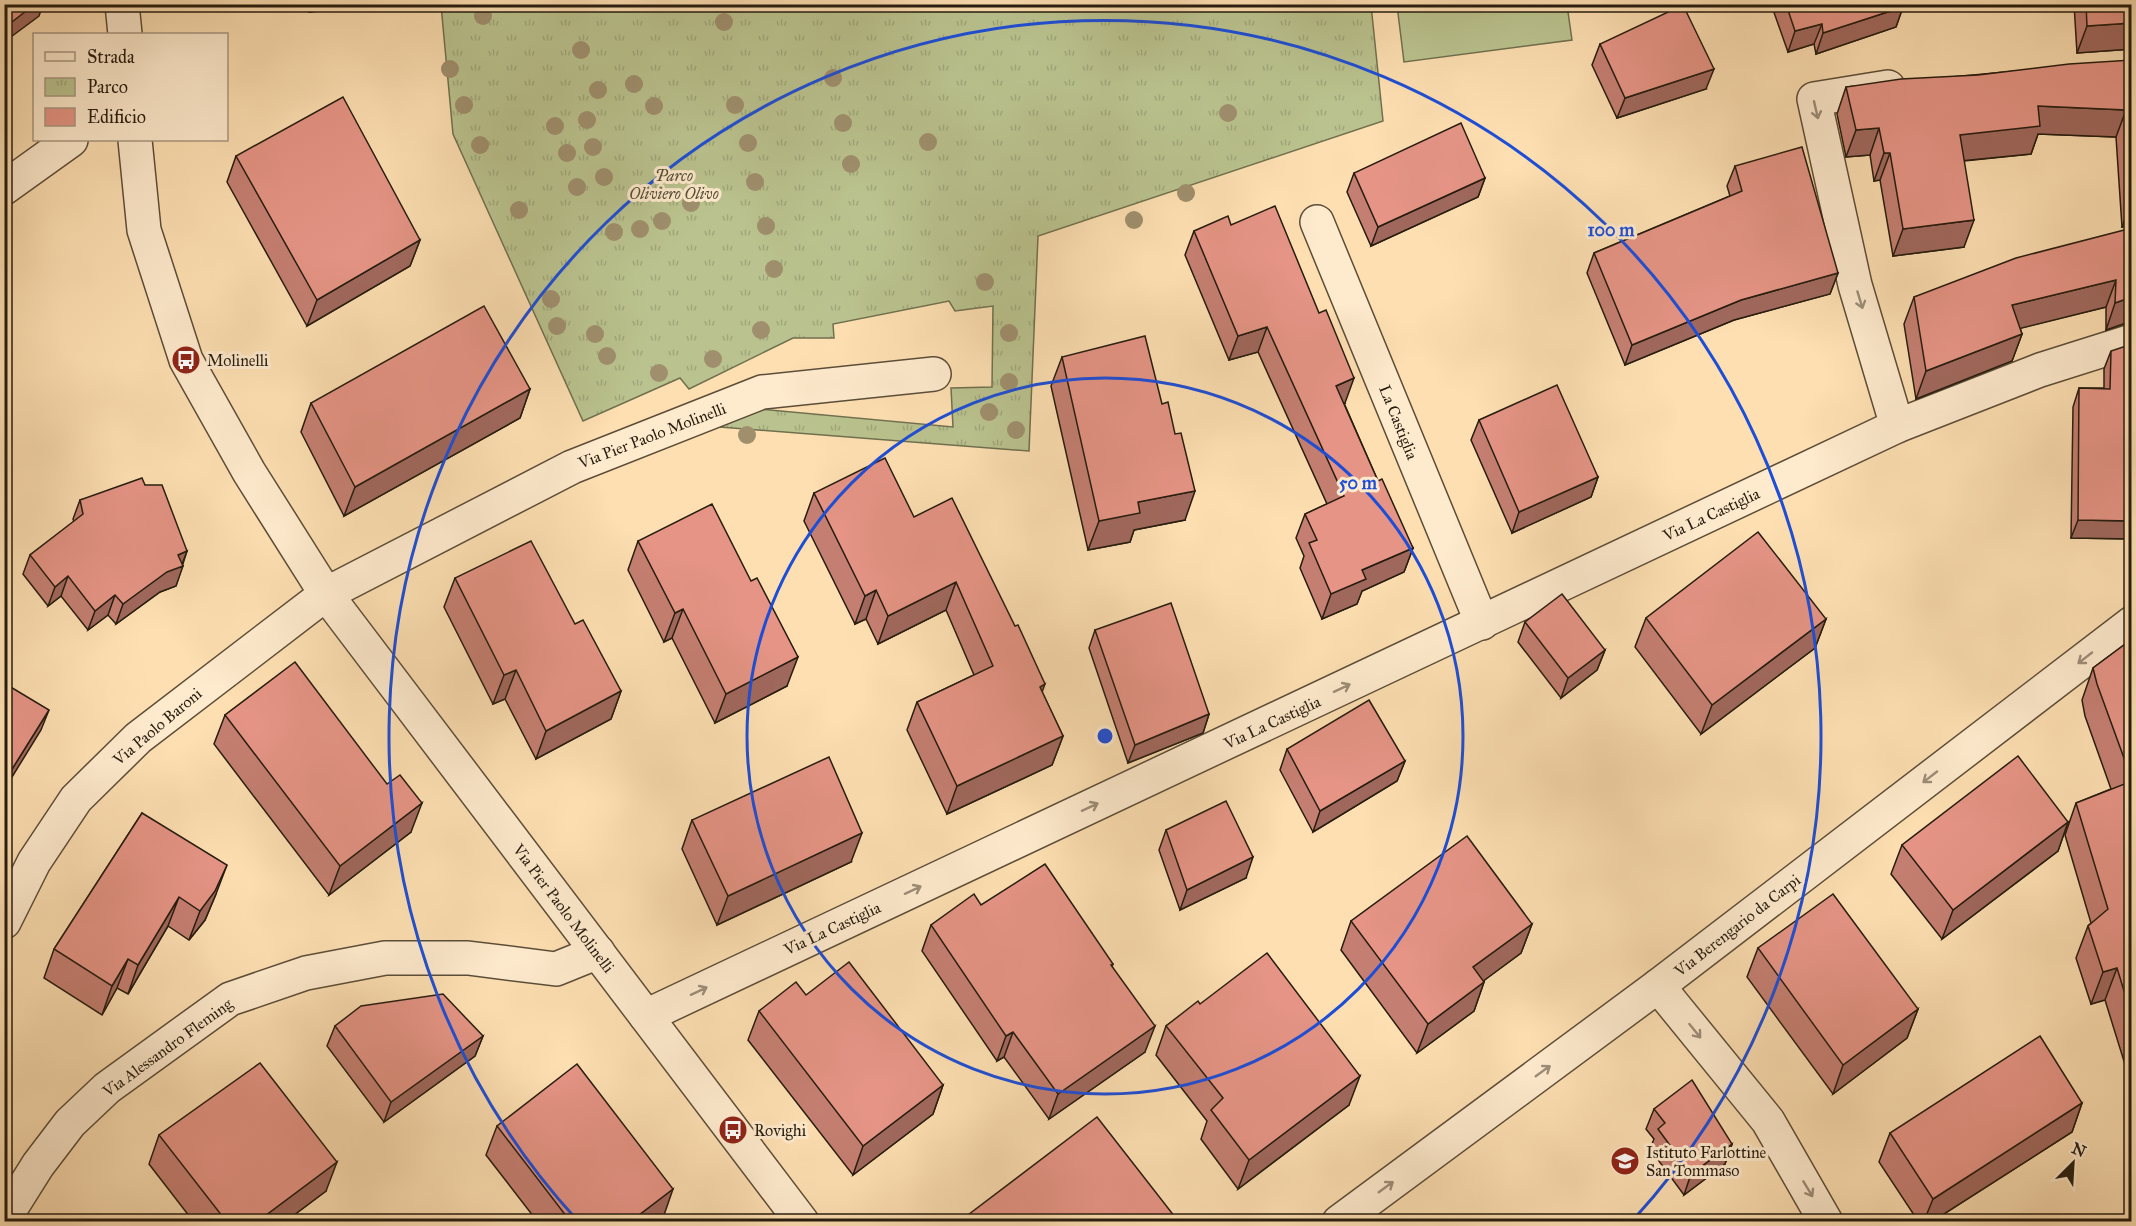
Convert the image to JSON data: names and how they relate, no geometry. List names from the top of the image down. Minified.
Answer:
{"streets":{"street":["La Castiglia","Via Pier Paolo Molinelli","Via La Castiglia","Via Paolo Baroni","Via Berengario da Carpi","Via Alessandro Fleming"]},"crossings":[["La Castiglia","Via La Castiglia"],["Via Pier Paolo Molinelli","Via La Castiglia"],["Via Pier Paolo Molinelli","Via Paolo Baroni"],["Via Pier Paolo Molinelli","Via Alessandro Fleming"]],"one_way":["Via La Castiglia"],"parks":["Parco Oliviero Olivo"],"places":{"bus stop":["Molinelli","Rovighi"],"school or university":["Istituto Farlottine San Tommaso"]},"legend":["Strada","Parco","Edificio"],"north":"top right","rings":["100 m","50 m"]}
